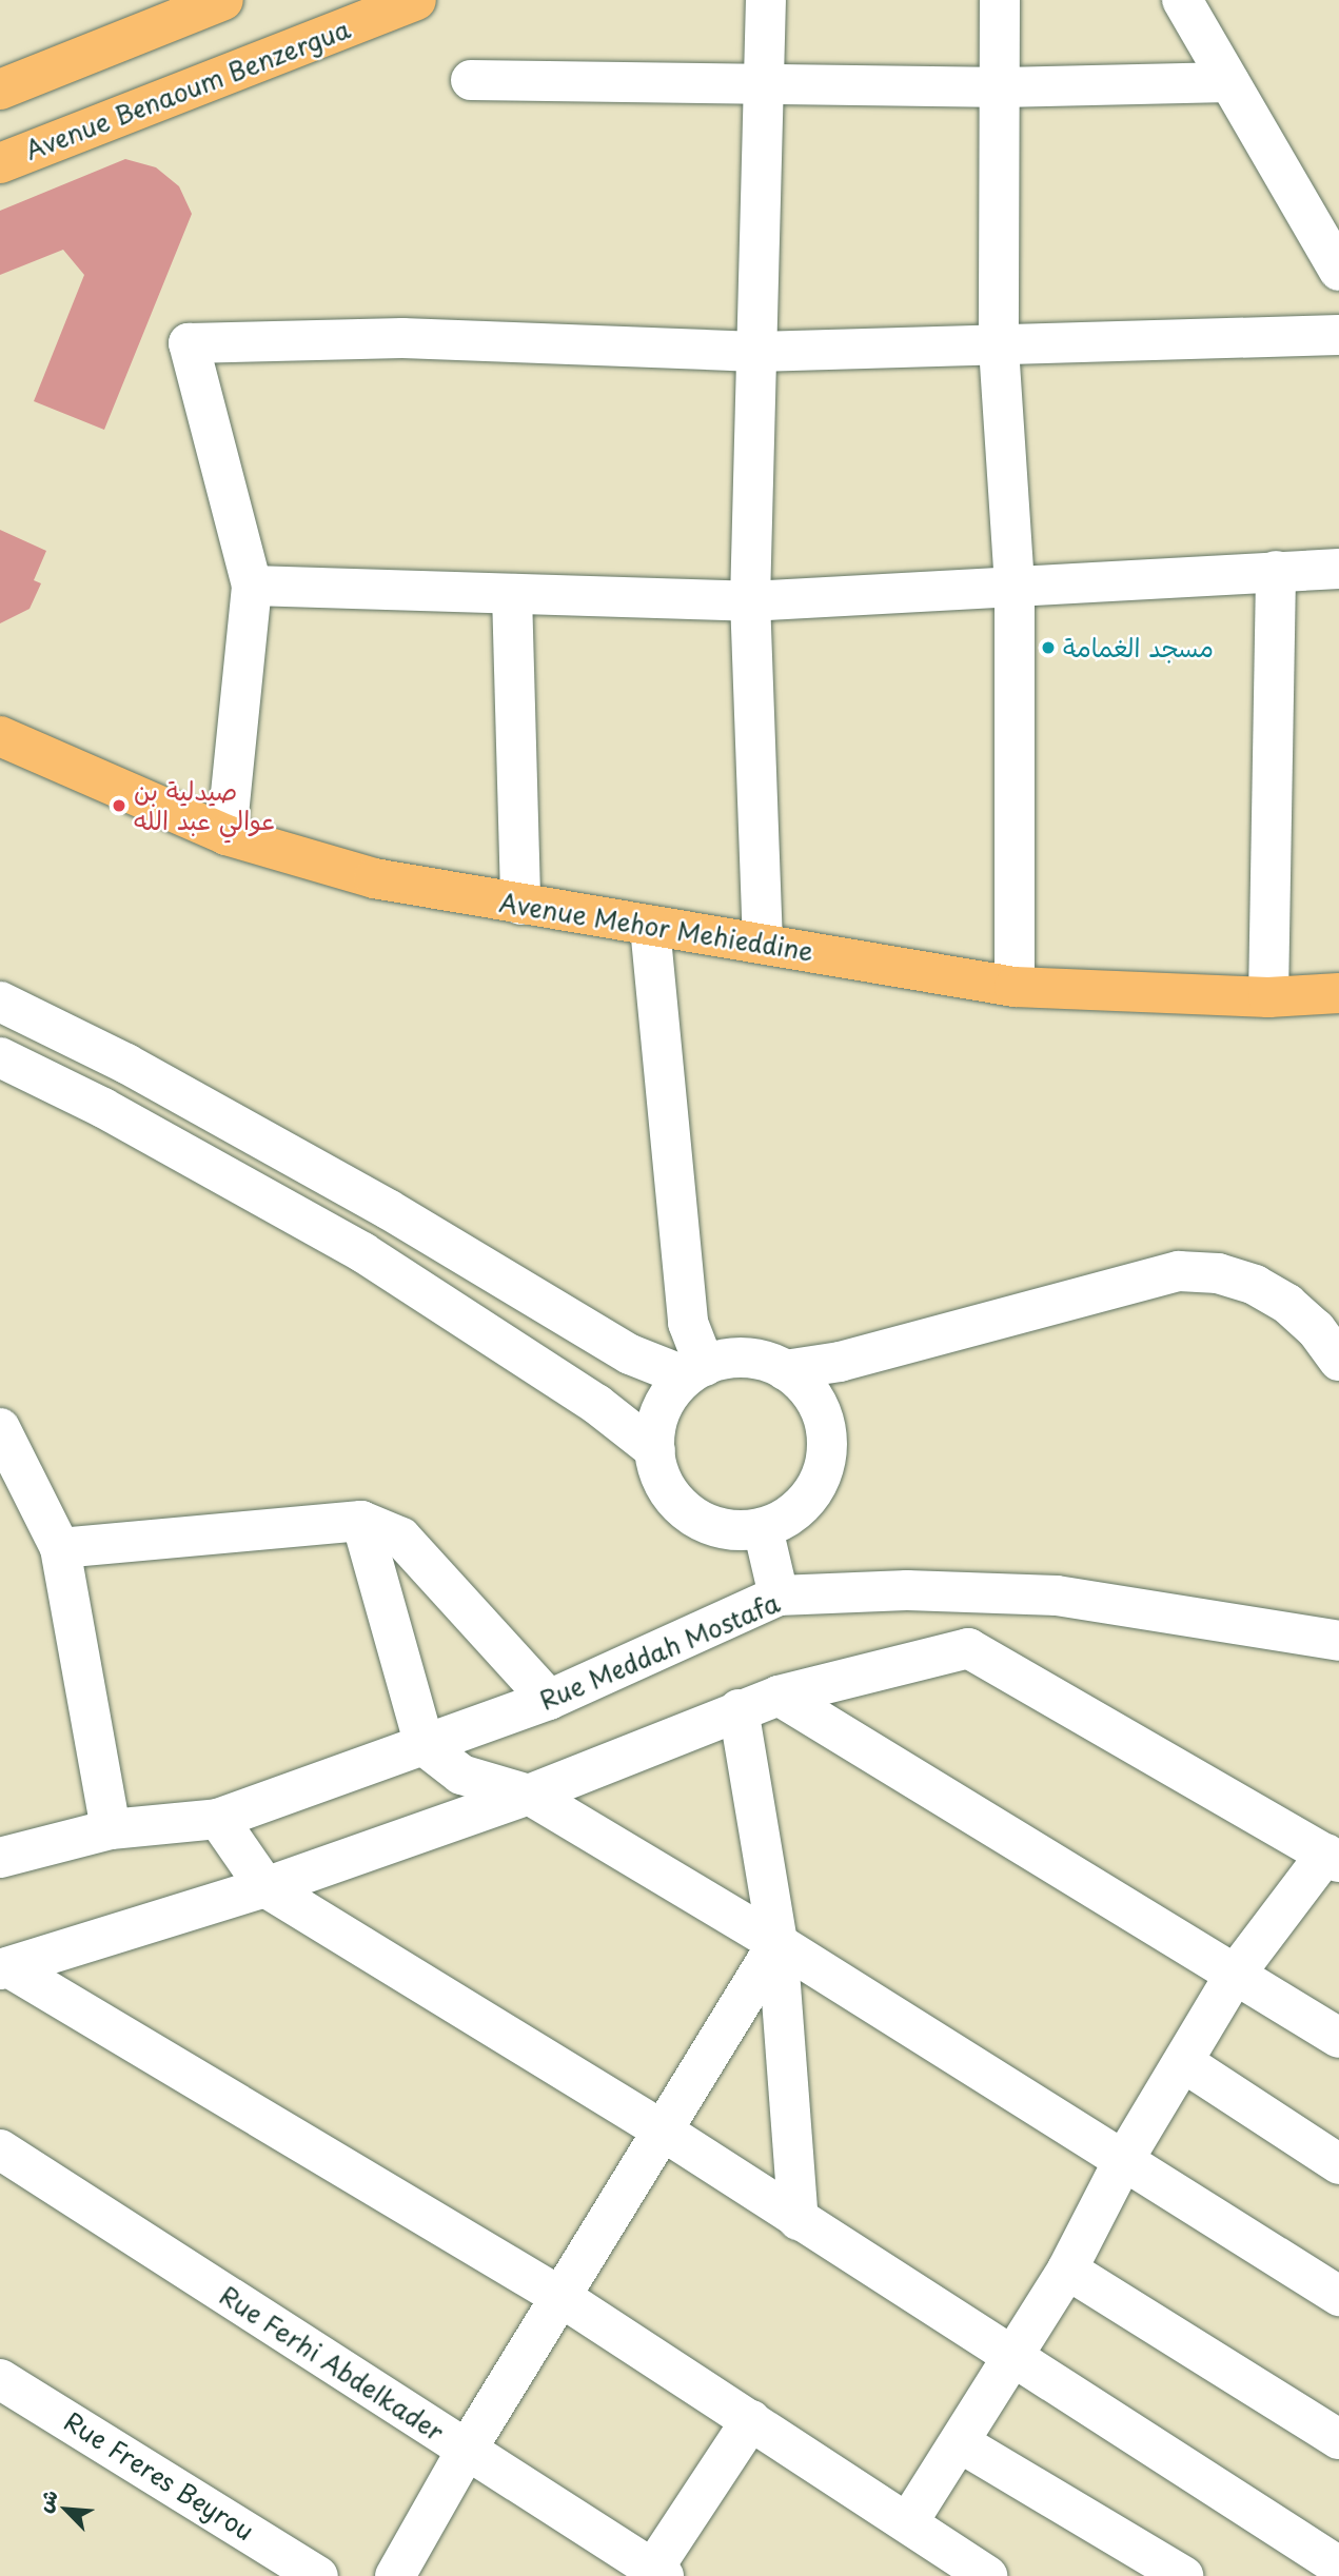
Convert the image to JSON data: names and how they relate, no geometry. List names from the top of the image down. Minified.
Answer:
{"streets":{"main road":["Avenue Benaoum Benzergua","Avenue Mehor Mehieddine"],"street":["Rue Meddah Mostafa","Rue Ferhi Abdelkader","Rue Freres Beyrou"]},"places":["مسجد الغمامة","صيدلية بن عوالي عبد الله"],"north":"top left"}
